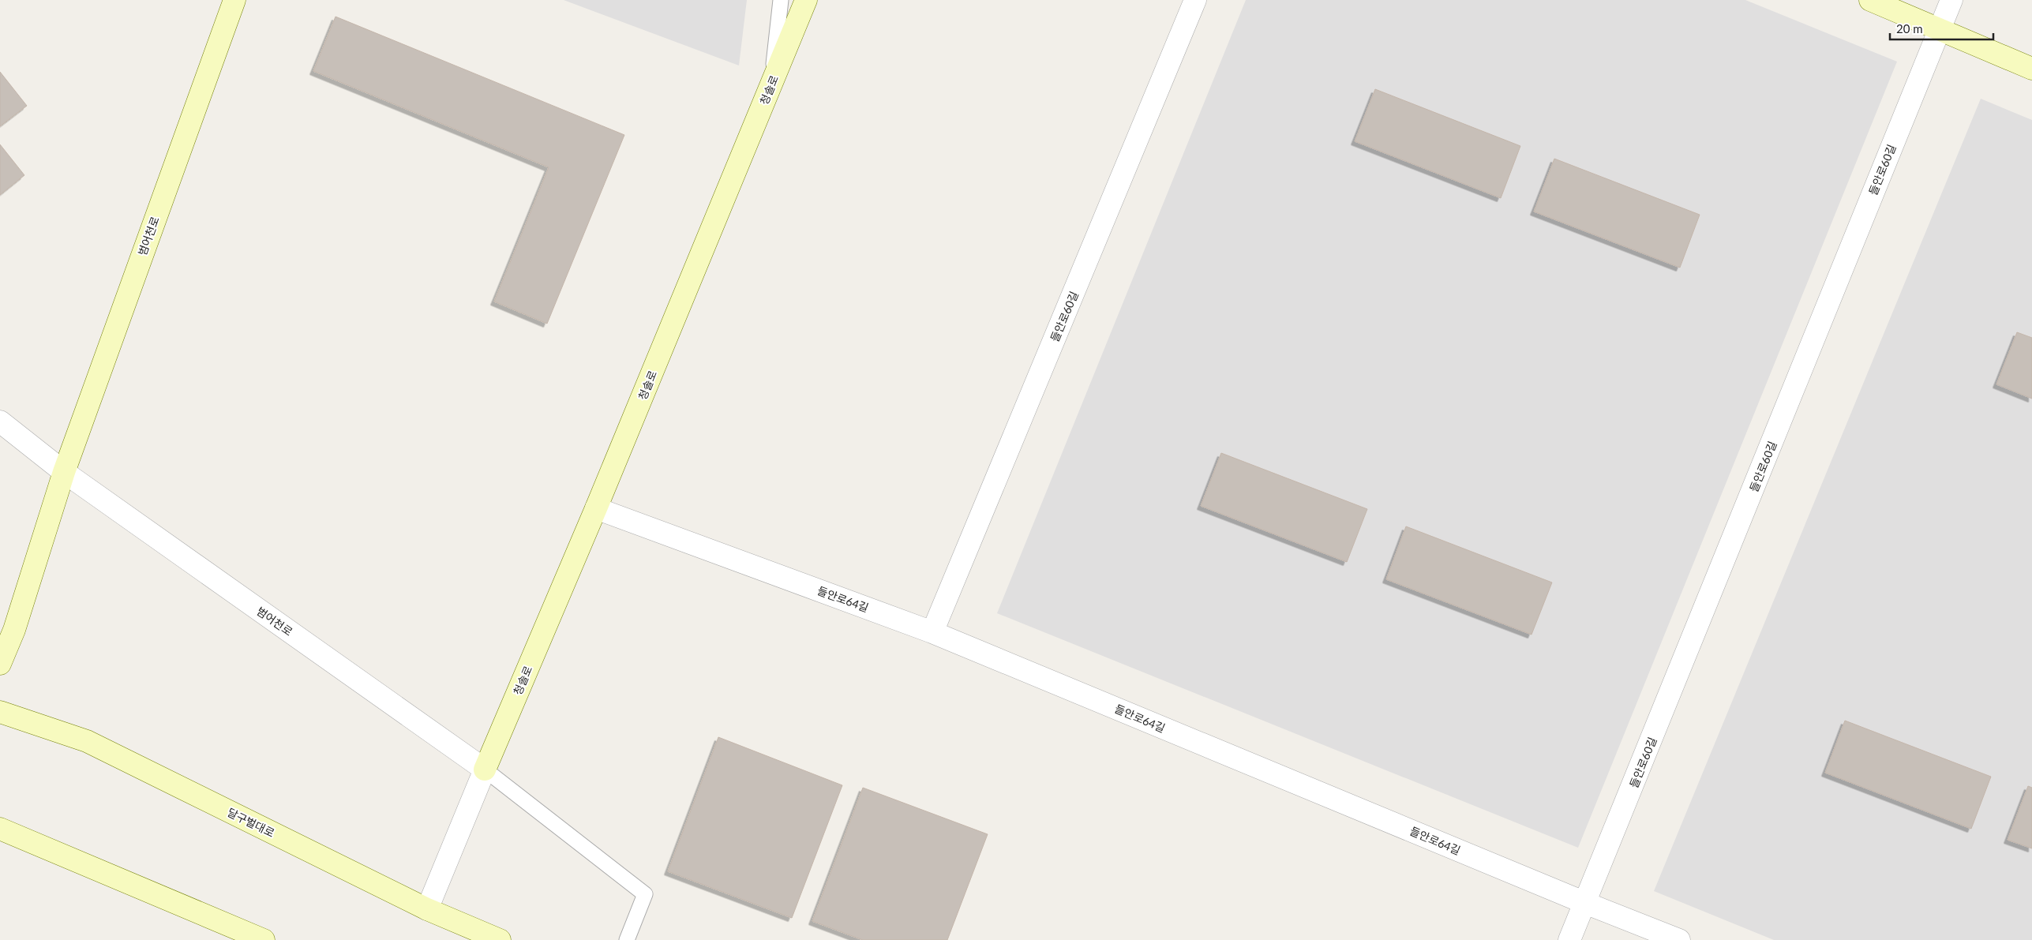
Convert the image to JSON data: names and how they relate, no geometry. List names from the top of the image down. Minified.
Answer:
{"streets":{"main road":["청솔로","범어천로","달구벌대로"],"street":["들안로60길","들안로64길"]},"crossings":[["청솔로","범어천로"],["청솔로","들안로64길"],["들안로60길","들안로64길"]],"scale_bar":"20 m"}
